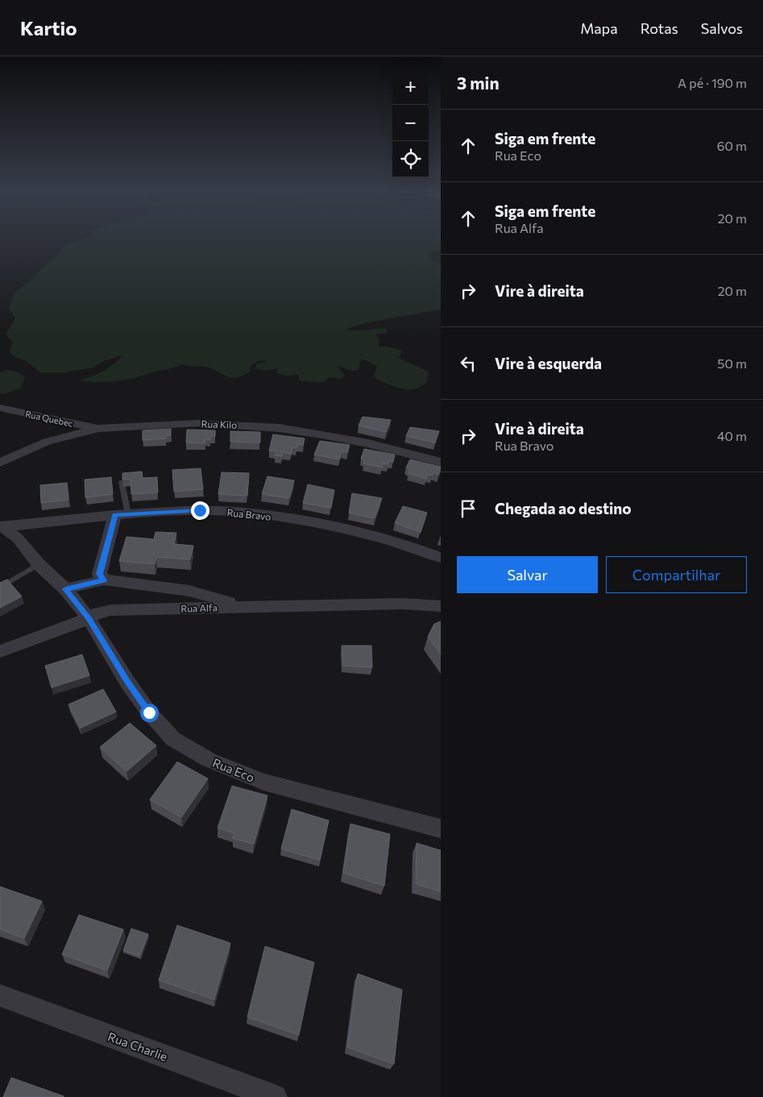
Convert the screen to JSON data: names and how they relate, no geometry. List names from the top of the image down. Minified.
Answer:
{"streets":{"street":["Rua Quebec","Rua Kilo","Rua Bravo","Rua Alfa","Rua Eco","Rua Charlie"]},"crossings":[["Rua Quebec","Rua Kilo"],["Rua Alfa","Rua Eco"]],"page":{"header":"Kartio","nav":["Mapa","Rotas","Salvos"],"heading":["3 min","A pé · 190 m"],"map_buttons":["+","−"],"list":[["Siga em frente","Rua Eco","60 m"],["Siga em frente","Rua Alfa","20 m"],["Vire à direita","20 m"],["Vire à esquerda","50 m"],["Vire à direita","Rua Bravo","40 m"],"Chegada ao destino"],"buttons":["Salvar","Compartilhar"]}}
